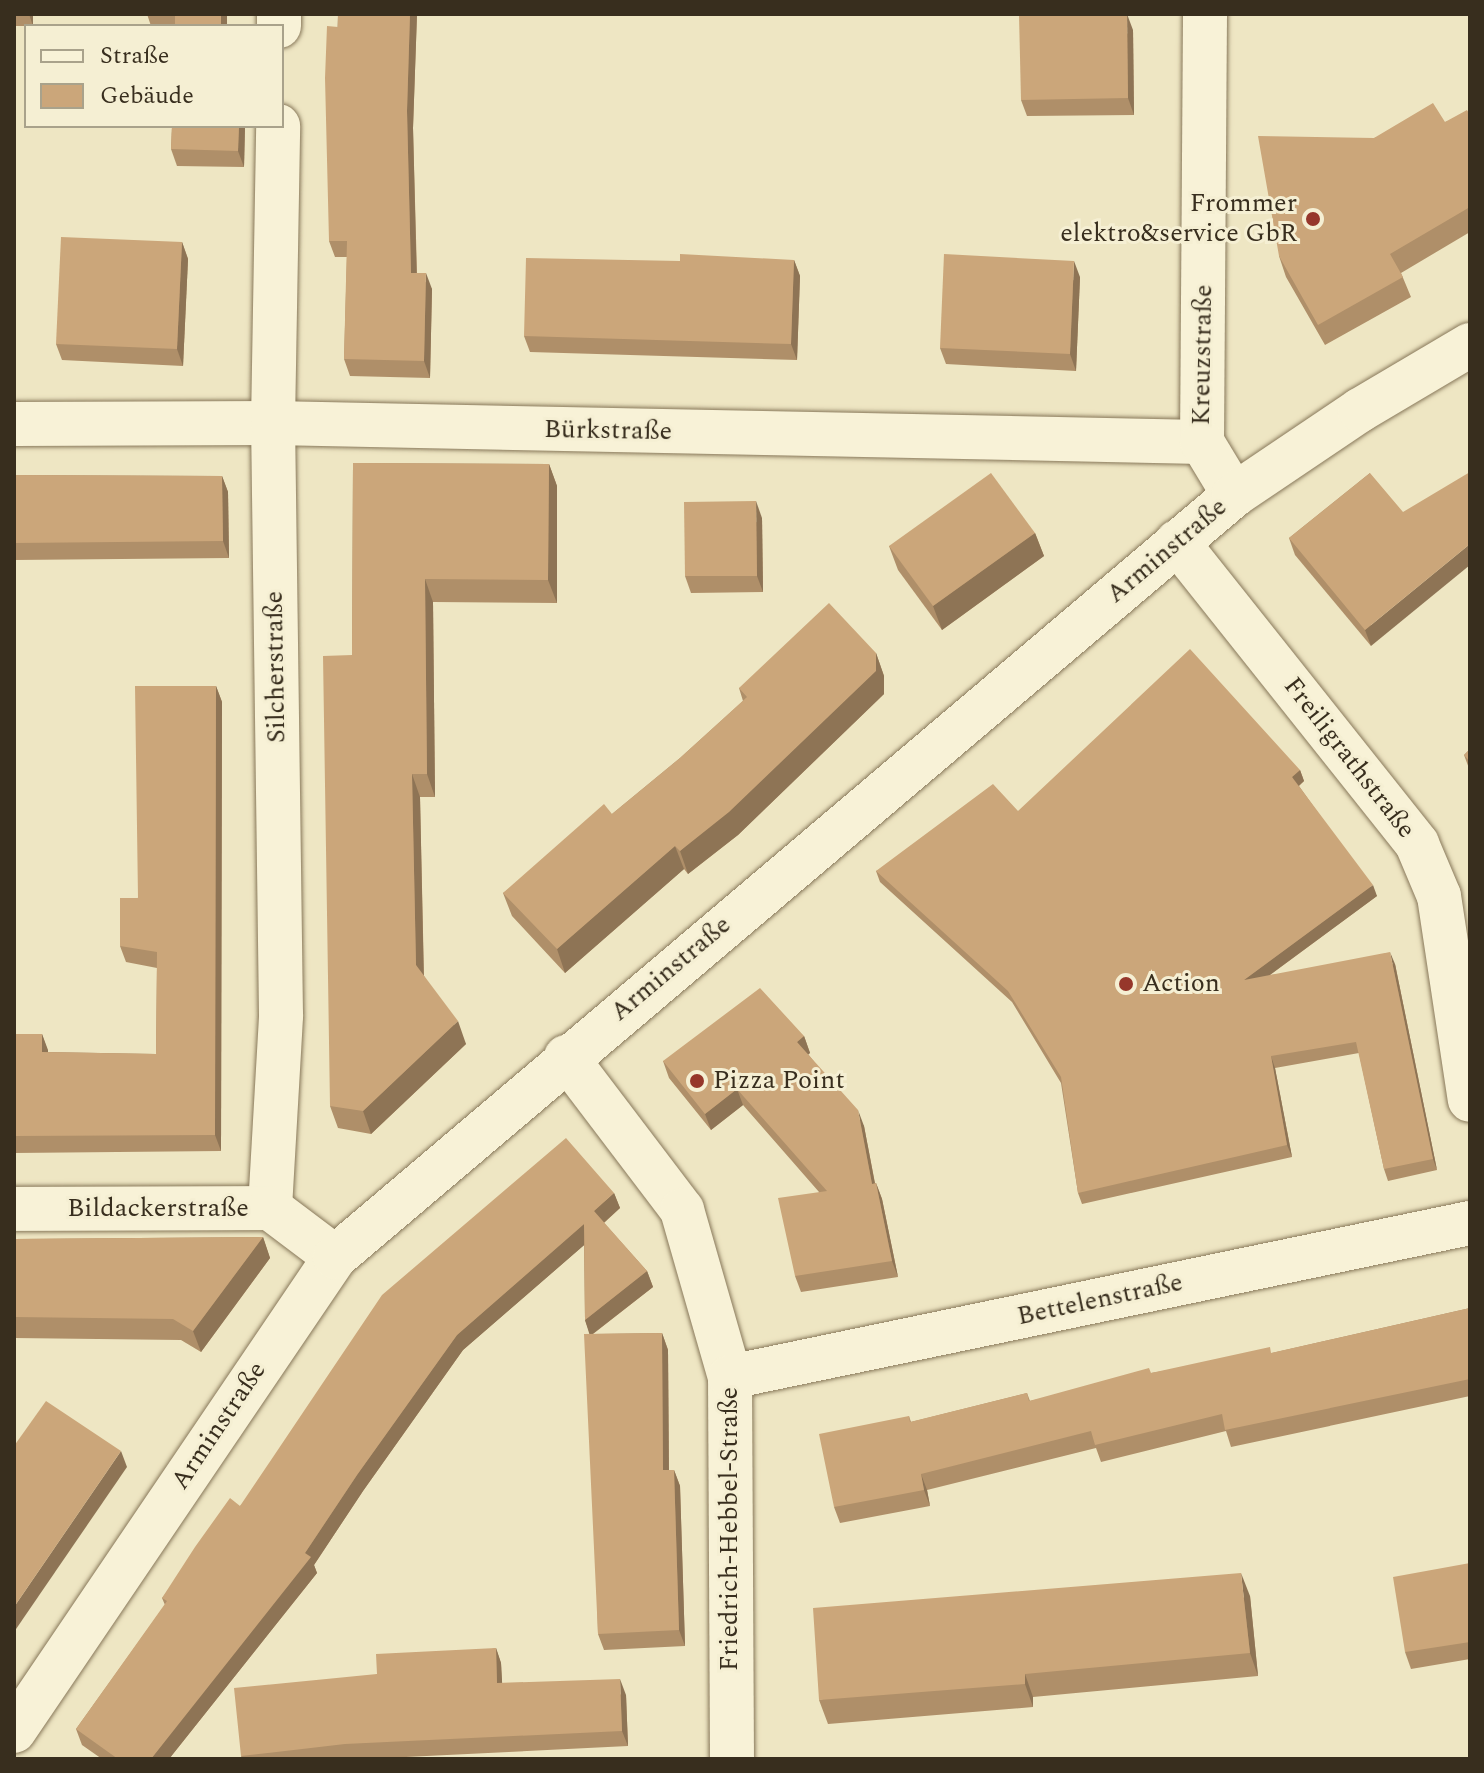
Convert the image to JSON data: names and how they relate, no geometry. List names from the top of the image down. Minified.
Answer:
{"streets":{"street":["Kreuzstraße","Bürkstraße","Arminstraße","Silcherstraße","Freiligrathstraße","Bildackerstraße","Bettelenstraße","Friedrich-Hebbel-Straße"]},"crossings":[["Kreuzstraße","Bürkstraße"],["Kreuzstraße","Arminstraße"],["Bürkstraße","Silcherstraße"],["Arminstraße","Freiligrathstraße"],["Arminstraße","Bildackerstraße"],["Arminstraße","Friedrich-Hebbel-Straße"],["Silcherstraße","Bildackerstraße"],["Bettelenstraße","Friedrich-Hebbel-Straße"]],"places":["Frommer elektro&service GbR","Action","Pizza Point"],"legend":["Straße","Gebäude"]}
